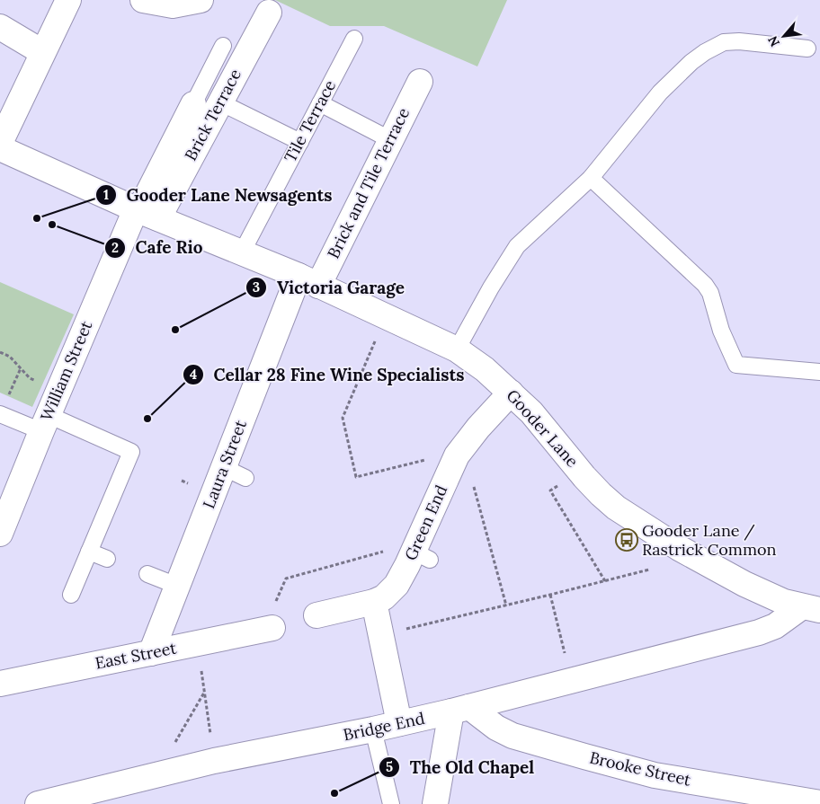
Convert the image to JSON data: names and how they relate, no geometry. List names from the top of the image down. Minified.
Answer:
{"streets":{"street":["Brick Terrace","Brick and Tile Terrace","William Street","Gooder Lane","Laura Street","Green End","East Street","Bridge End","Brooke Street"],"lane":["Tile Terrace"]},"crossings":[["Brick Terrace","William Street"],["Brick Terrace","Gooder Lane"],["Tile Terrace","Gooder Lane"],["Brick and Tile Terrace","Gooder Lane"],["Brick and Tile Terrace","Laura Street"],["William Street","Gooder Lane"],["Gooder Lane","Laura Street"],["Gooder Lane","Green End"],["Gooder Lane","Bridge End"],["Laura Street","East Street"],["Bridge End","Brooke Street"]],"places":{"other":["Gooder Lane Newsagents","Cafe Rio","Victoria Garage","Cellar 28 Fine Wine Specialists","The Old Chapel"],"bus stop":["Gooder Lane / Rastrick Common"]},"north":"bottom left"}
